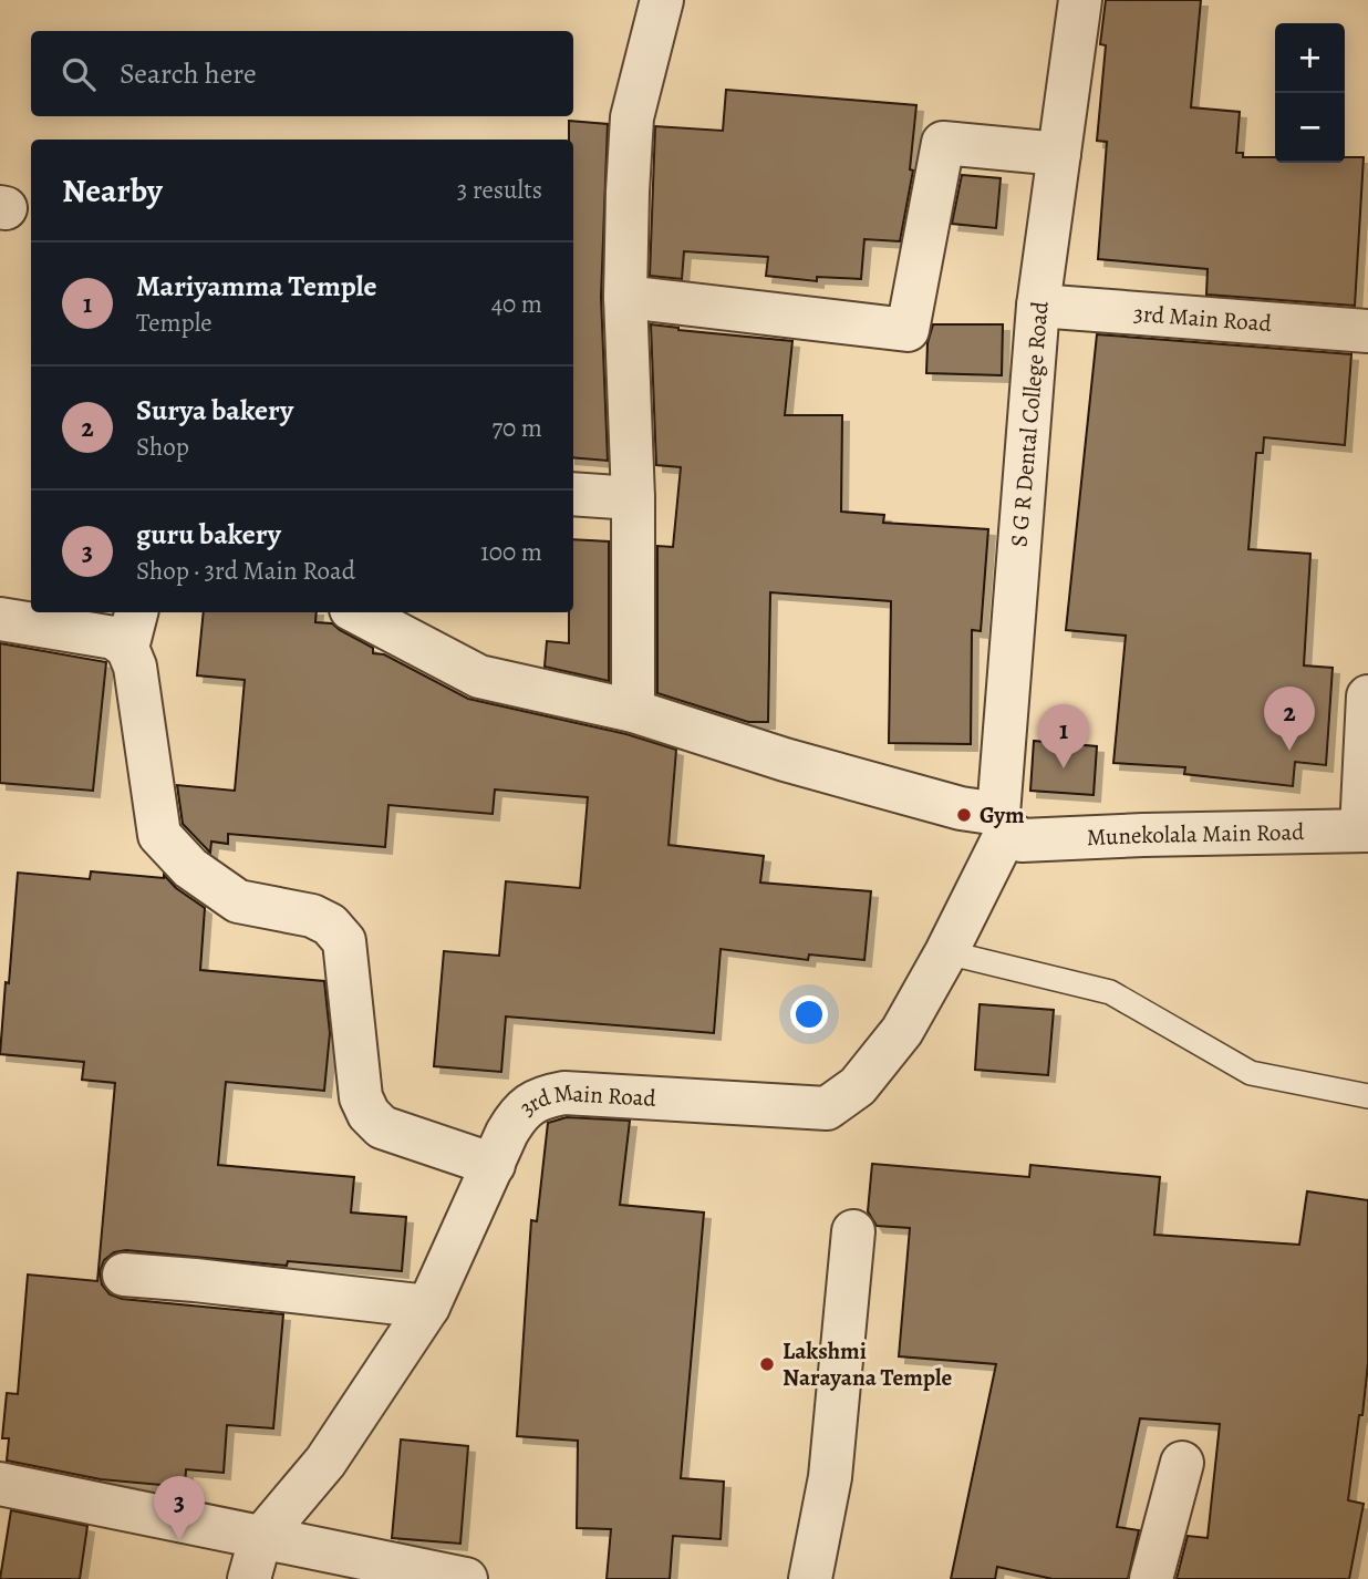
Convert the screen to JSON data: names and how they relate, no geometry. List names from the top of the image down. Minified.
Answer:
{"streets":{"street":["3rd Main Road","S G R Dental College Road","Munekolala Main Road"]},"crossings":[["3rd Main Road","S G R Dental College Road"],["3rd Main Road","Munekolala Main Road"],["S G R Dental College Road","Munekolala Main Road"]],"places":["Gym","Lakshmi Narayana Temple"],"page":{"map_buttons":["+","−"],"search":"Search here","heading":["Nearby","3 results"],"list":[{"mark":"1","name":"Mariyamma Temple","note":"Temple","value":"40 m"},{"mark":"2","name":"Surya bakery","note":"Shop","value":"70 m"},{"mark":"3","name":"guru bakery","note":"Shop · 3rd Main Road","value":"100 m"}],"pins":["2","1","3"]}}
